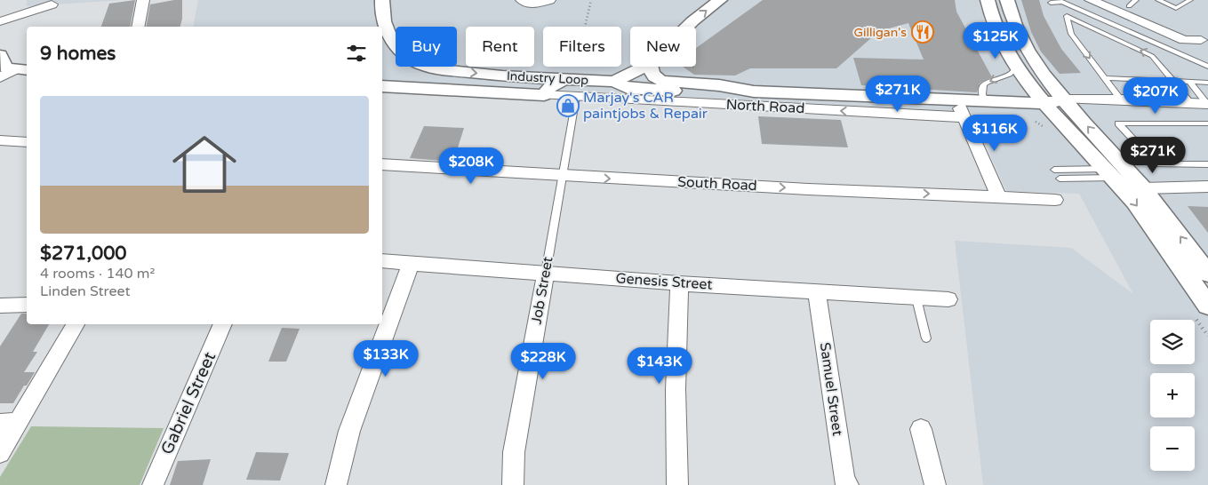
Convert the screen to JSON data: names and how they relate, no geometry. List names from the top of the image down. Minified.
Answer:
{"streets":{"street":["Industry Loop","North Road","South Road","Genesis Street","Job Street","Samuel Street","Gabriel Street"]},"crossings":[["North Road","Job Street"],["South Road","Job Street"],["Genesis Street","Job Street"],["Genesis Street","Samuel Street"]],"one_way":["North Road","South Road"],"places":{"restaurant":["Gilligan's"],"shop":["Marjay's CAR paintjobs & Repair"]},"page":{"price":["$125K","$271K","$207K","$116K","$271K","$208K","$133K","$228K","$143K"],"chip":["Buy","Rent","Filters","New"],"heading":"9 homes","list":[{"name":"$271,000","note":"4 rooms · 140 m² · Linden Street"}],"map_buttons":["+","−"]}}
